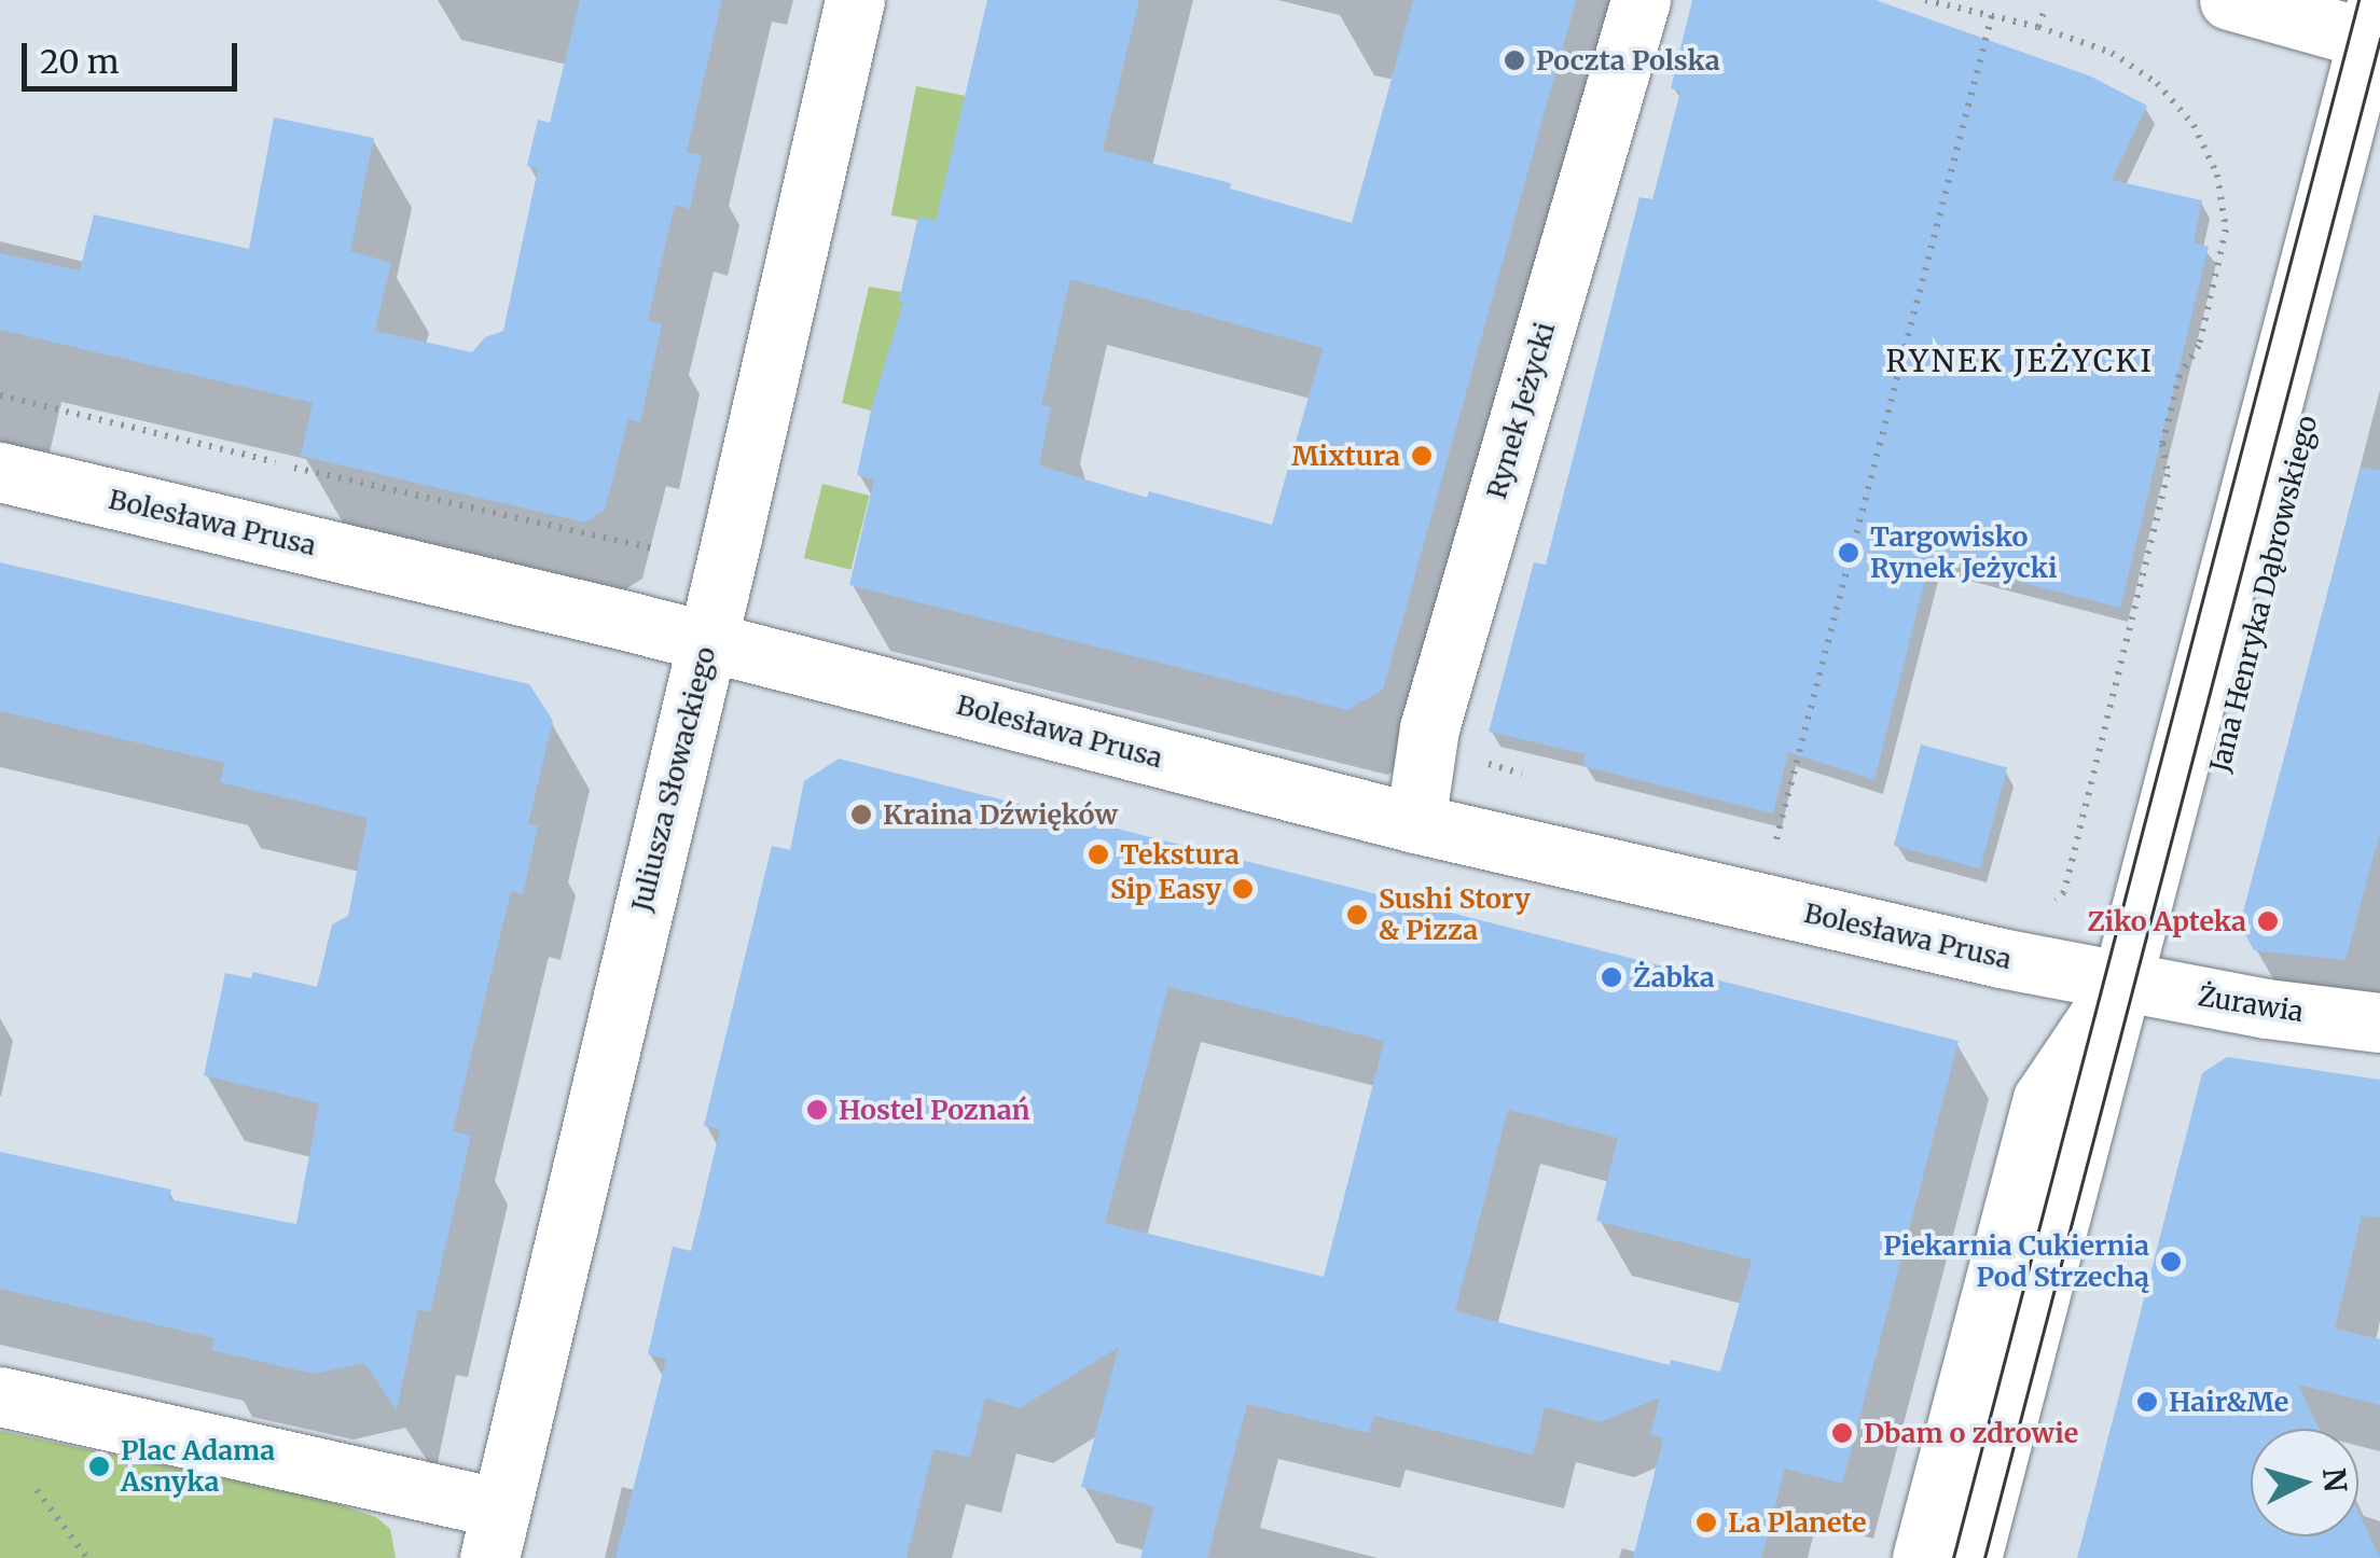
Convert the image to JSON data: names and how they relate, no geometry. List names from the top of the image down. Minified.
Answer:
{"streets":{"street":["Rynek Jeżycki","Bolesława Prusa","Jana Henryka Dąbrowskiego","Juliusza Słowackiego","Żurawia"]},"crossings":[["Rynek Jeżycki","Bolesława Prusa"],["Bolesława Prusa","Jana Henryka Dąbrowskiego"],["Bolesława Prusa","Juliusza Słowackiego"],["Bolesława Prusa","Żurawia"],["Jana Henryka Dąbrowskiego","Żurawia"]],"districts":["RYNEK JEŻYCKI"],"places":["Poczta Polska","Mixtura","Targowisko Rynek Jeżycki","Kraina Dźwięków","Tekstura","Sip Easy","Sushi Story & Pizza","Ziko Apteka","Żabka","Hostel Poznań","Piekarnia Cukiernia Pod Strzechą","Hair&Me","Dbam o zdrowie","Plac Adama Asnyka","La Planete"],"scale_bar":"20 m","north":"right"}
